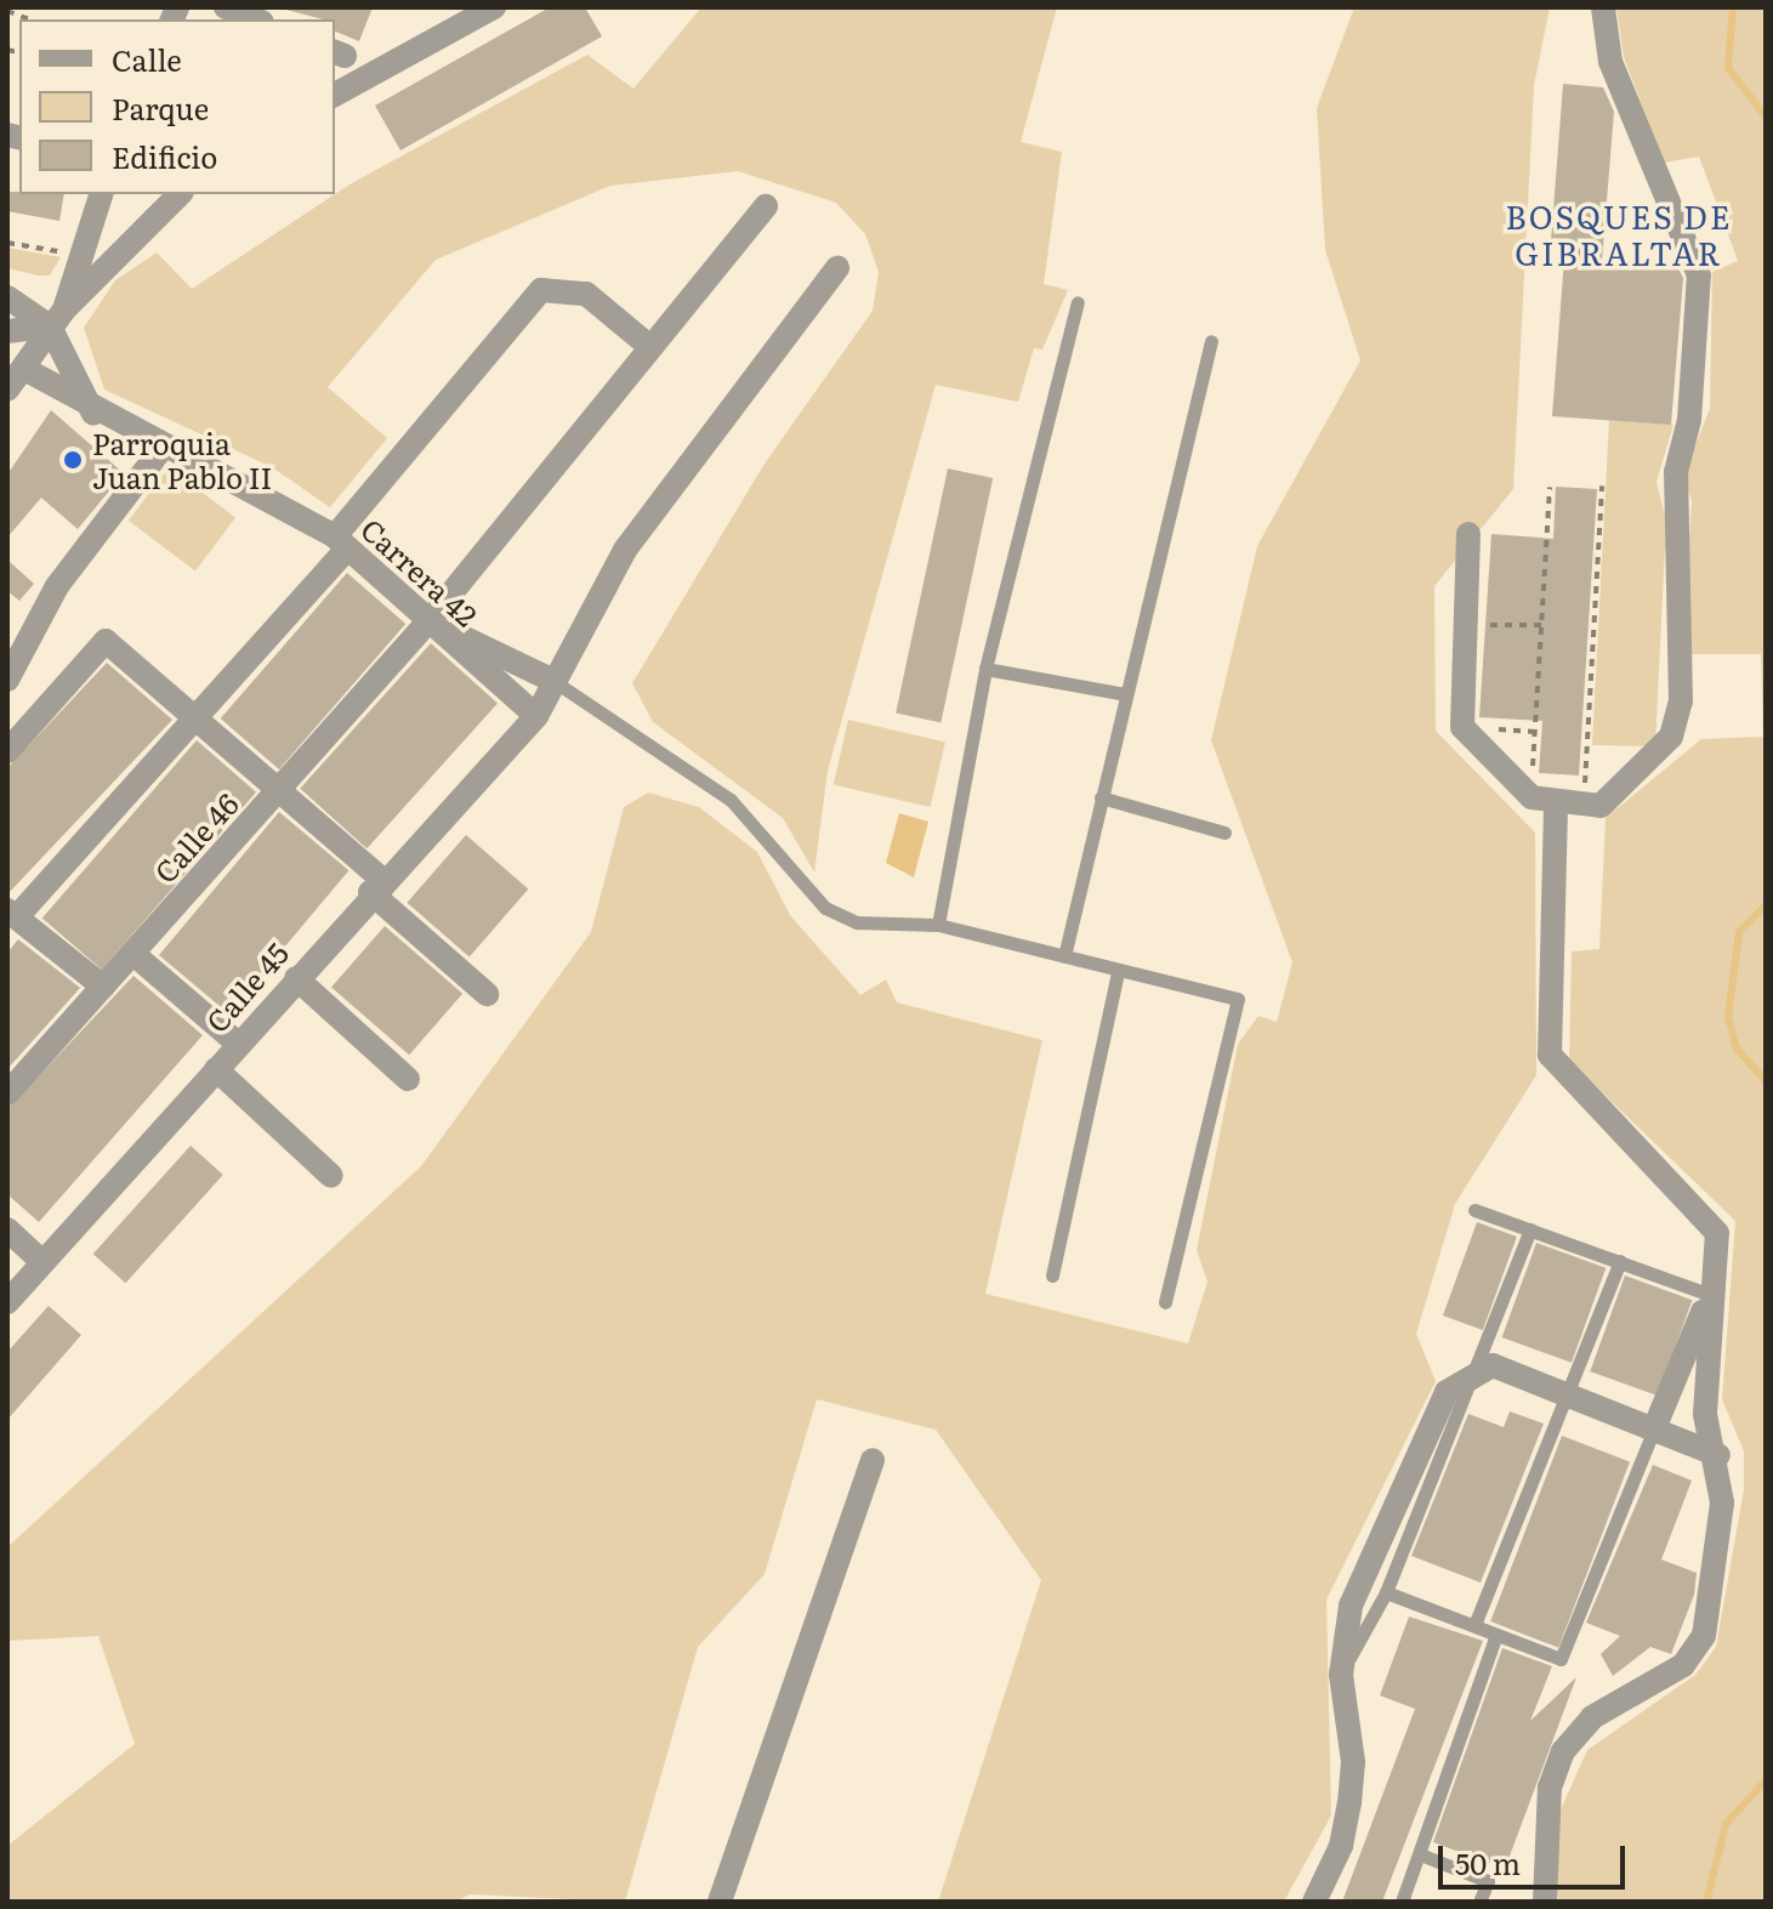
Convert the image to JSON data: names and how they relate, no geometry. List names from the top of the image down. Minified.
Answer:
{"streets":{"street":["Carrera 42","Calle 46","Calle 45"]},"crossings":[["Carrera 42","Calle 46"],["Carrera 42","Calle 45"]],"districts":["BOSQUES DE GIBRALTAR"],"places":["Parroquia Juan Pablo II"],"legend":["Calle","Parque","Edificio"],"scale_bar":"50 m"}
